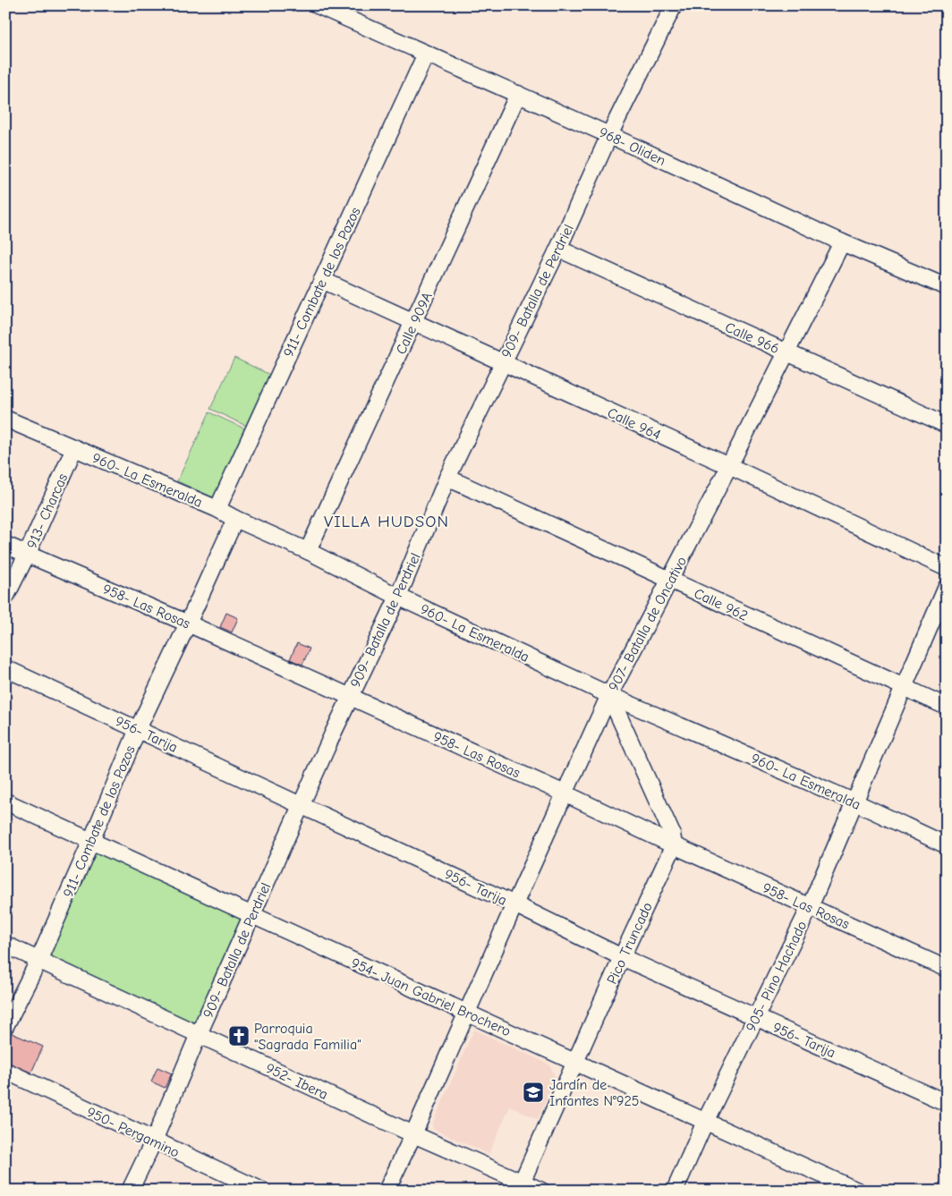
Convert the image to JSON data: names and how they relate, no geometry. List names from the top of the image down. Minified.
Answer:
{"streets":{"street":["968- Oliden","911- Combate de los Pozos","909- Batalla de Perdriel","Calle 909A","Calle 966","Calle 964","960- La Esmeralda","913- Charcas","Calle 962","958- Las Rosas","907- Batalla de Oncativo","956- Tarija","Pico Truncado","905- Pino Hachado","954- Juan Gabriel Brochero","952- Ibera","950- Pergamino"]},"crossings":[["968- Oliden","911- Combate de los Pozos"],["968- Oliden","909- Batalla de Perdriel"],["968- Oliden","Calle 909A"],["968- Oliden","907- Batalla de Oncativo"],["911- Combate de los Pozos","Calle 964"],["911- Combate de los Pozos","960- La Esmeralda"],["911- Combate de los Pozos","958- Las Rosas"],["911- Combate de los Pozos","956- Tarija"],["911- Combate de los Pozos","954- Juan Gabriel Brochero"],["911- Combate de los Pozos","952- Ibera"],["909- Batalla de Perdriel","Calle 966"],["909- Batalla de Perdriel","Calle 964"],["909- Batalla de Perdriel","960- La Esmeralda"],["909- Batalla de Perdriel","Calle 962"],["909- Batalla de Perdriel","958- Las Rosas"],["909- Batalla de Perdriel","956- Tarija"],["909- Batalla de Perdriel","954- Juan Gabriel Brochero"],["909- Batalla de Perdriel","952- Ibera"],["909- Batalla de Perdriel","950- Pergamino"],["Calle 909A","Calle 964"],["Calle 909A","960- La Esmeralda"],["Calle 966","907- Batalla de Oncativo"],["Calle 964","907- Batalla de Oncativo"],["960- La Esmeralda","913- Charcas"],["960- La Esmeralda","907- Batalla de Oncativo"],["960- La Esmeralda","905- Pino Hachado"],["913- Charcas","958- Las Rosas"],["Calle 962","907- Batalla de Oncativo"],["Calle 962","905- Pino Hachado"],["958- Las Rosas","907- Batalla de Oncativo"],["958- Las Rosas","Pico Truncado"],["958- Las Rosas","905- Pino Hachado"],["907- Batalla de Oncativo","956- Tarija"],["907- Batalla de Oncativo","954- Juan Gabriel Brochero"],["907- Batalla de Oncativo","952- Ibera"],["956- Tarija","Pico Truncado"],["956- Tarija","905- Pino Hachado"],["Pico Truncado","954- Juan Gabriel Brochero"],["Pico Truncado","952- Ibera"],["905- Pino Hachado","954- Juan Gabriel Brochero"]],"districts":["VILLA HUDSON"],"places":{"church":["Parroquia \"Sagrada Familia\""],"school or university":["Jardín de Infantes N°925"]}}
